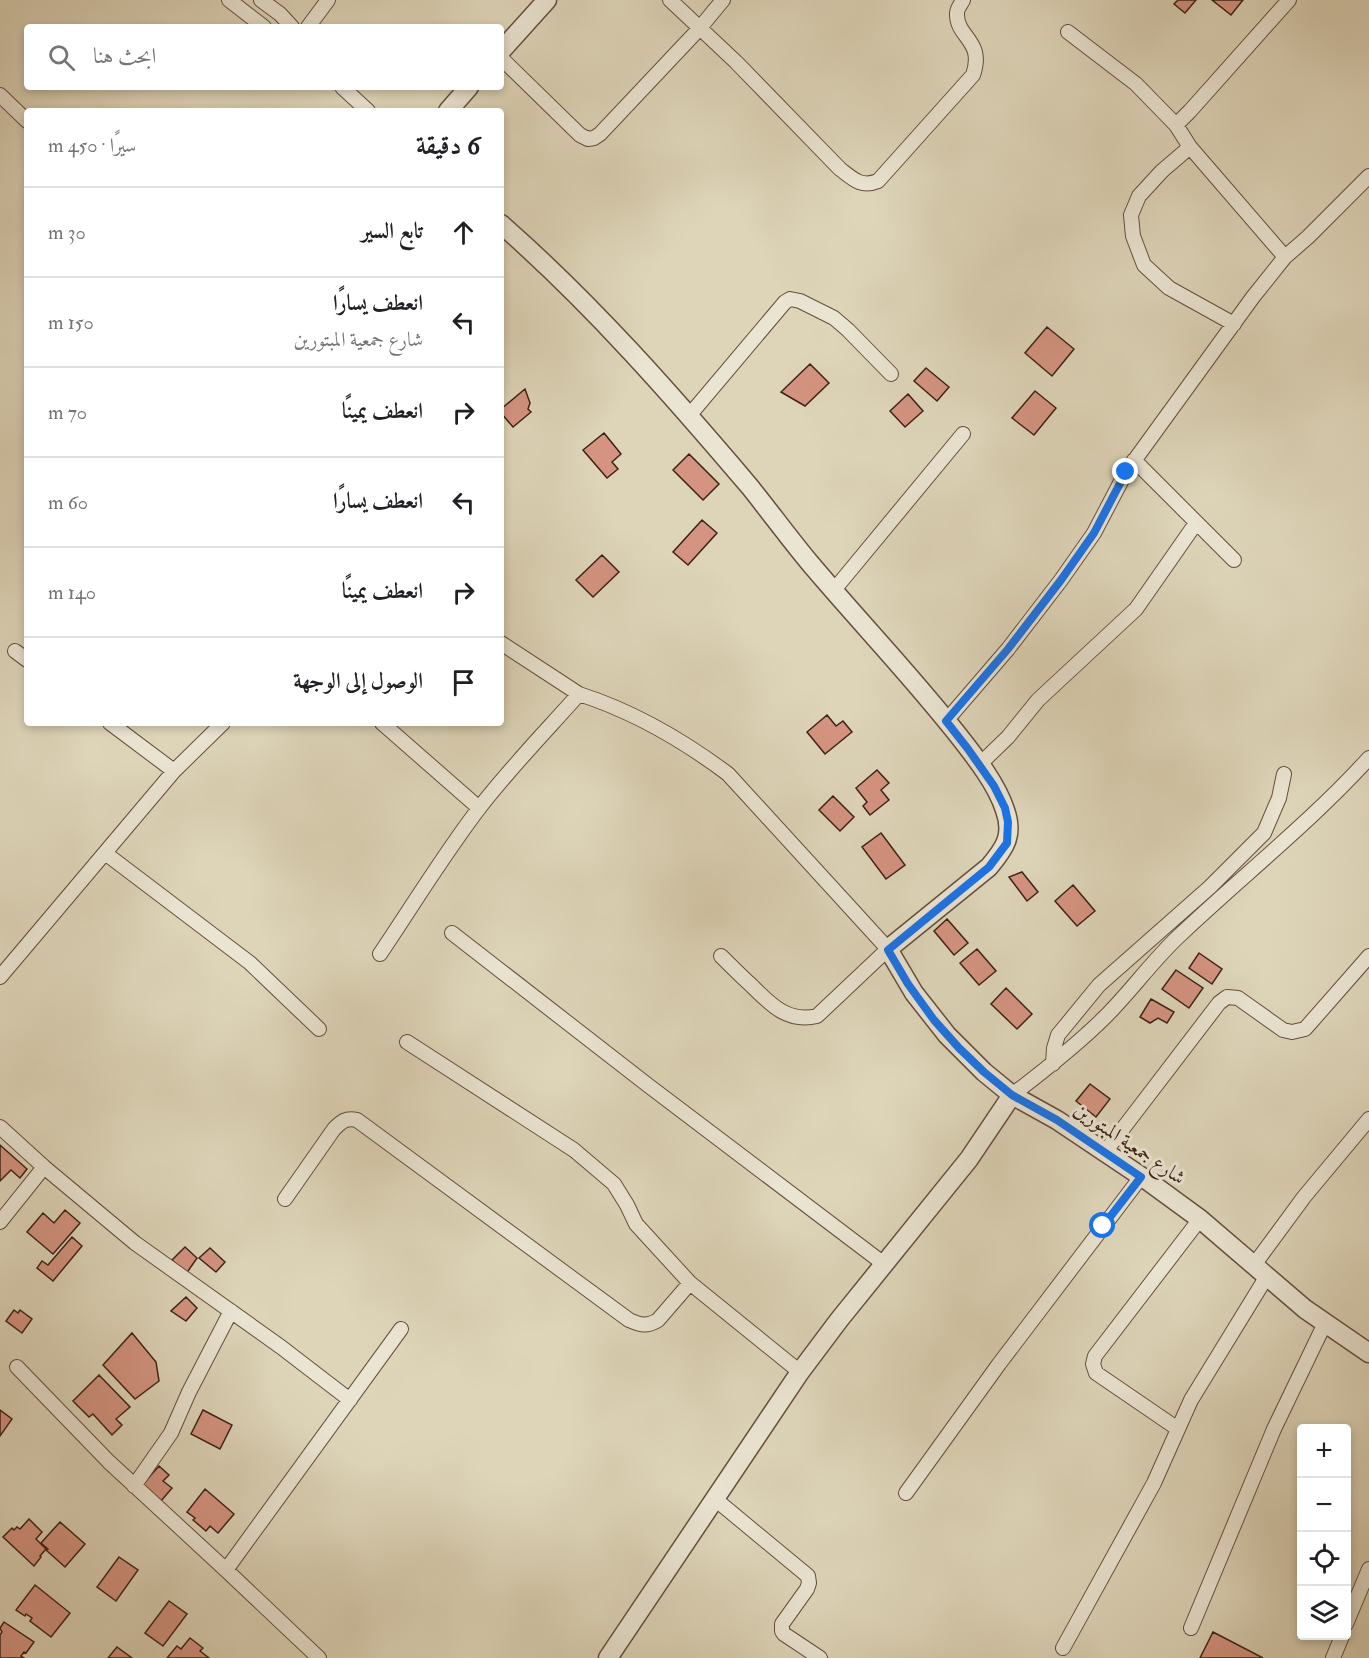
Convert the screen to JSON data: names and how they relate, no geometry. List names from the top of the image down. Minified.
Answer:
{"streets":{"street":["شارع جمعية المبتورين"]},"page":{"search":"ابحث هنا","heading":["6 دقيقة","سيرًا · 450 m"],"list":[["تابع السير","30 m"],["انعطف يسارًا","شارع جمعية المبتورين","150 m"],["انعطف يمينًا","70 m"],["انعطف يسارًا","60 m"],["انعطف يمينًا","140 m"],"الوصول إلى الوجهة"],"map_buttons":["+","−"]}}
